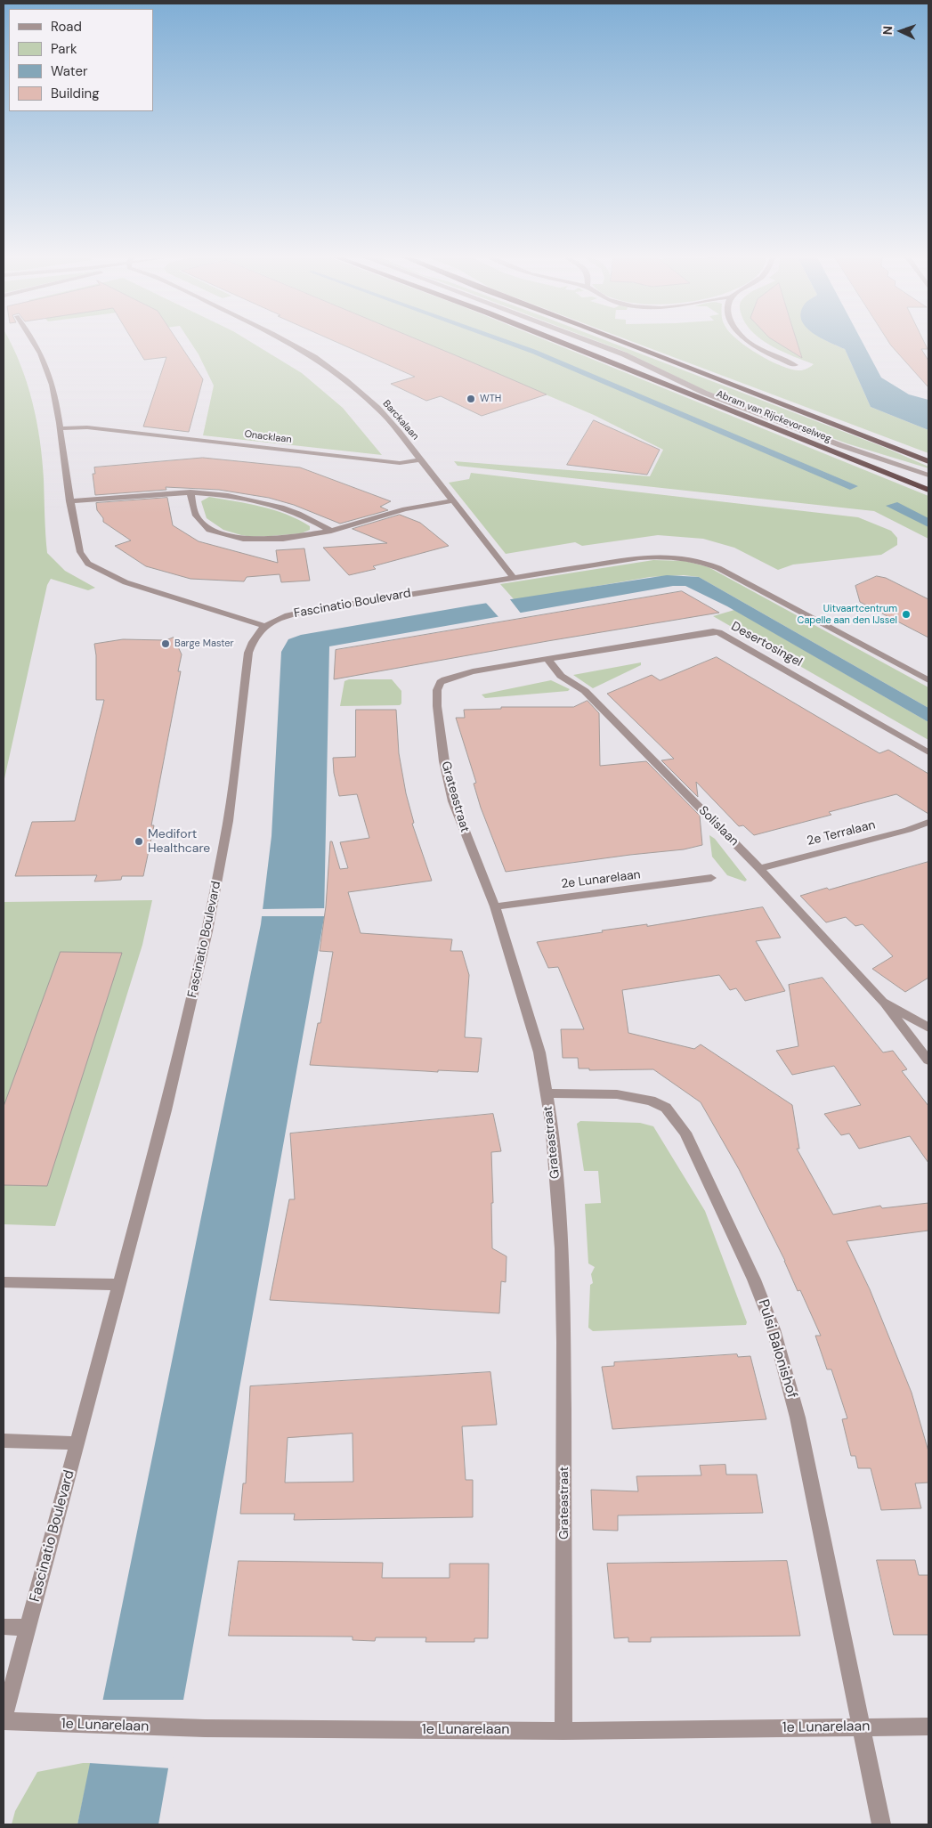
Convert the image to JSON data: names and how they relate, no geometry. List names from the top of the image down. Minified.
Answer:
{"streets":{"highway":["Abram van Rijckevorselweg"],"street":["Barckalaan","Onacklaan","Fascinatio Boulevard","Desertosingel","Grateastraat","Solislaan","2e Terralaan","2e Lunarelaan","Pulsi Balonishof","1e Lunarelaan"]},"crossings":[["Barckalaan","Onacklaan"],["Fascinatio Boulevard","1e Lunarelaan"],["Desertosingel","Grateastraat"],["Desertosingel","Solislaan"],["Grateastraat","Solislaan"],["Grateastraat","2e Lunarelaan"],["Grateastraat","Pulsi Balonishof"],["Grateastraat","1e Lunarelaan"],["Solislaan","2e Terralaan"],["Pulsi Balonishof","1e Lunarelaan"]],"places":["WTH","Uitvaartcentrum Capelle aan den IJssel","Barge Master","Medifort Healthcare"],"legend":["Road","Park","Water","Building"],"north":"left"}
